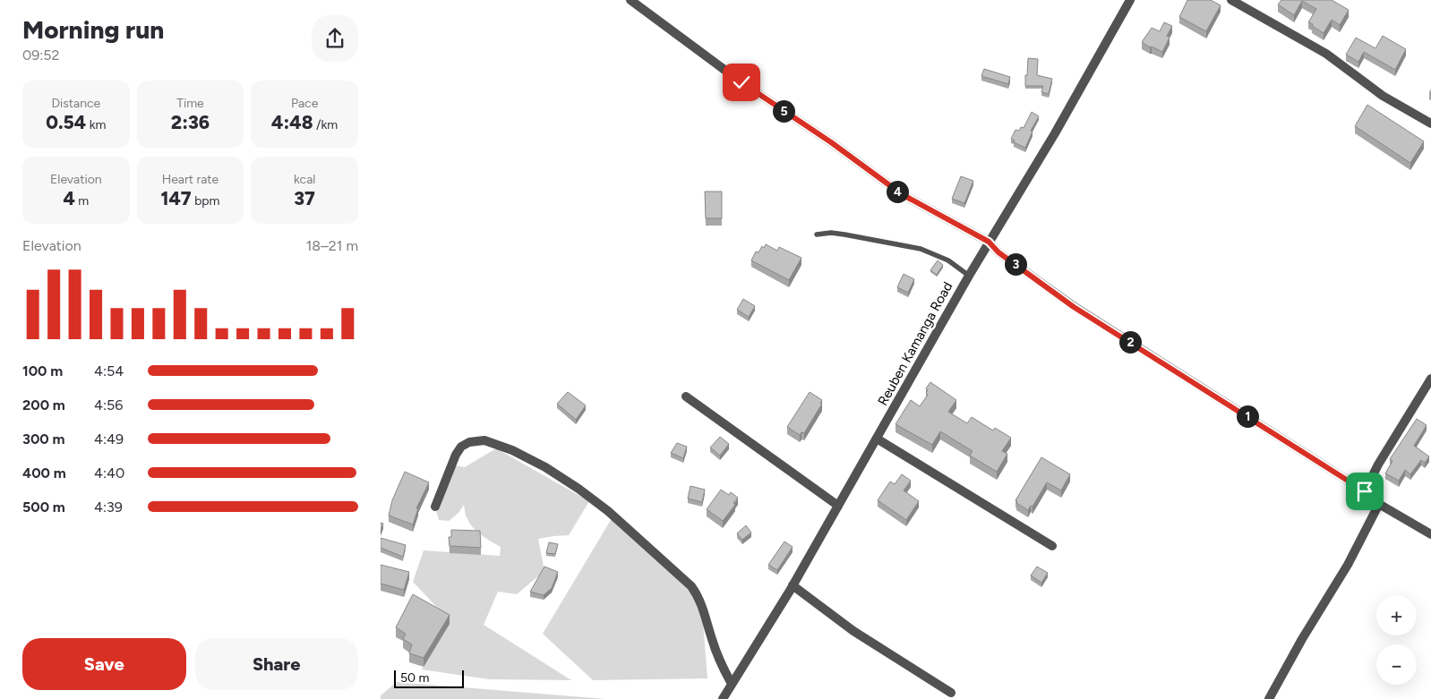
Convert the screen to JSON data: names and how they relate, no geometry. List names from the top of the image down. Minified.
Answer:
{"streets":{"street":["Reuben Kamanga Road"]},"scale_bar":"50 m","page":{"heading":["Morning run","09:52"],"stats":[["Distance","0.54 km"],["Time","2:36"],["Pace","4:48 /km"],["Elevation","4 m"],["Heart rate","147 bpm"],["kcal","37"]],"pins":["5","4","3","2","1"],"chart":["Elevation","18–21 m"],"list":[{"name":"100 m","note":"4:54"},{"name":"200 m","note":"4:56"},{"name":"300 m","note":"4:49"},{"name":"400 m","note":"4:40"},{"name":"500 m","note":"4:39"}],"map_buttons":["+","−"],"buttons":["Save","Share"],"scale":"50 m"}}
